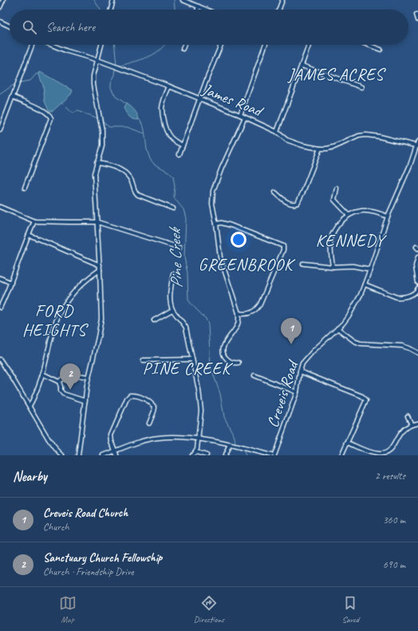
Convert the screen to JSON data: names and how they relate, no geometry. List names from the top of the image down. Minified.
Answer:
{"streets":{"street":["James Road","Creveis Road"]},"crossings":[["James Road","Creveis Road"]],"districts":["JAMES ACRES","KENNEDY","GREENBROOK","FORD HEIGHTS","PINE CREEK"],"water":["Pine Creek"],"page":{"search":"Search here","pins":["1","2"],"heading":["Nearby","2 results"],"list":[{"mark":"1","name":"Creveis Road Church","note":"Church","value":"360 m"},{"mark":"2","name":"Sanctuary Church Fellowship","note":"Church · Friendship Drive","value":"690 m"}],"nav":["Map","Directions","Saved"]}}
